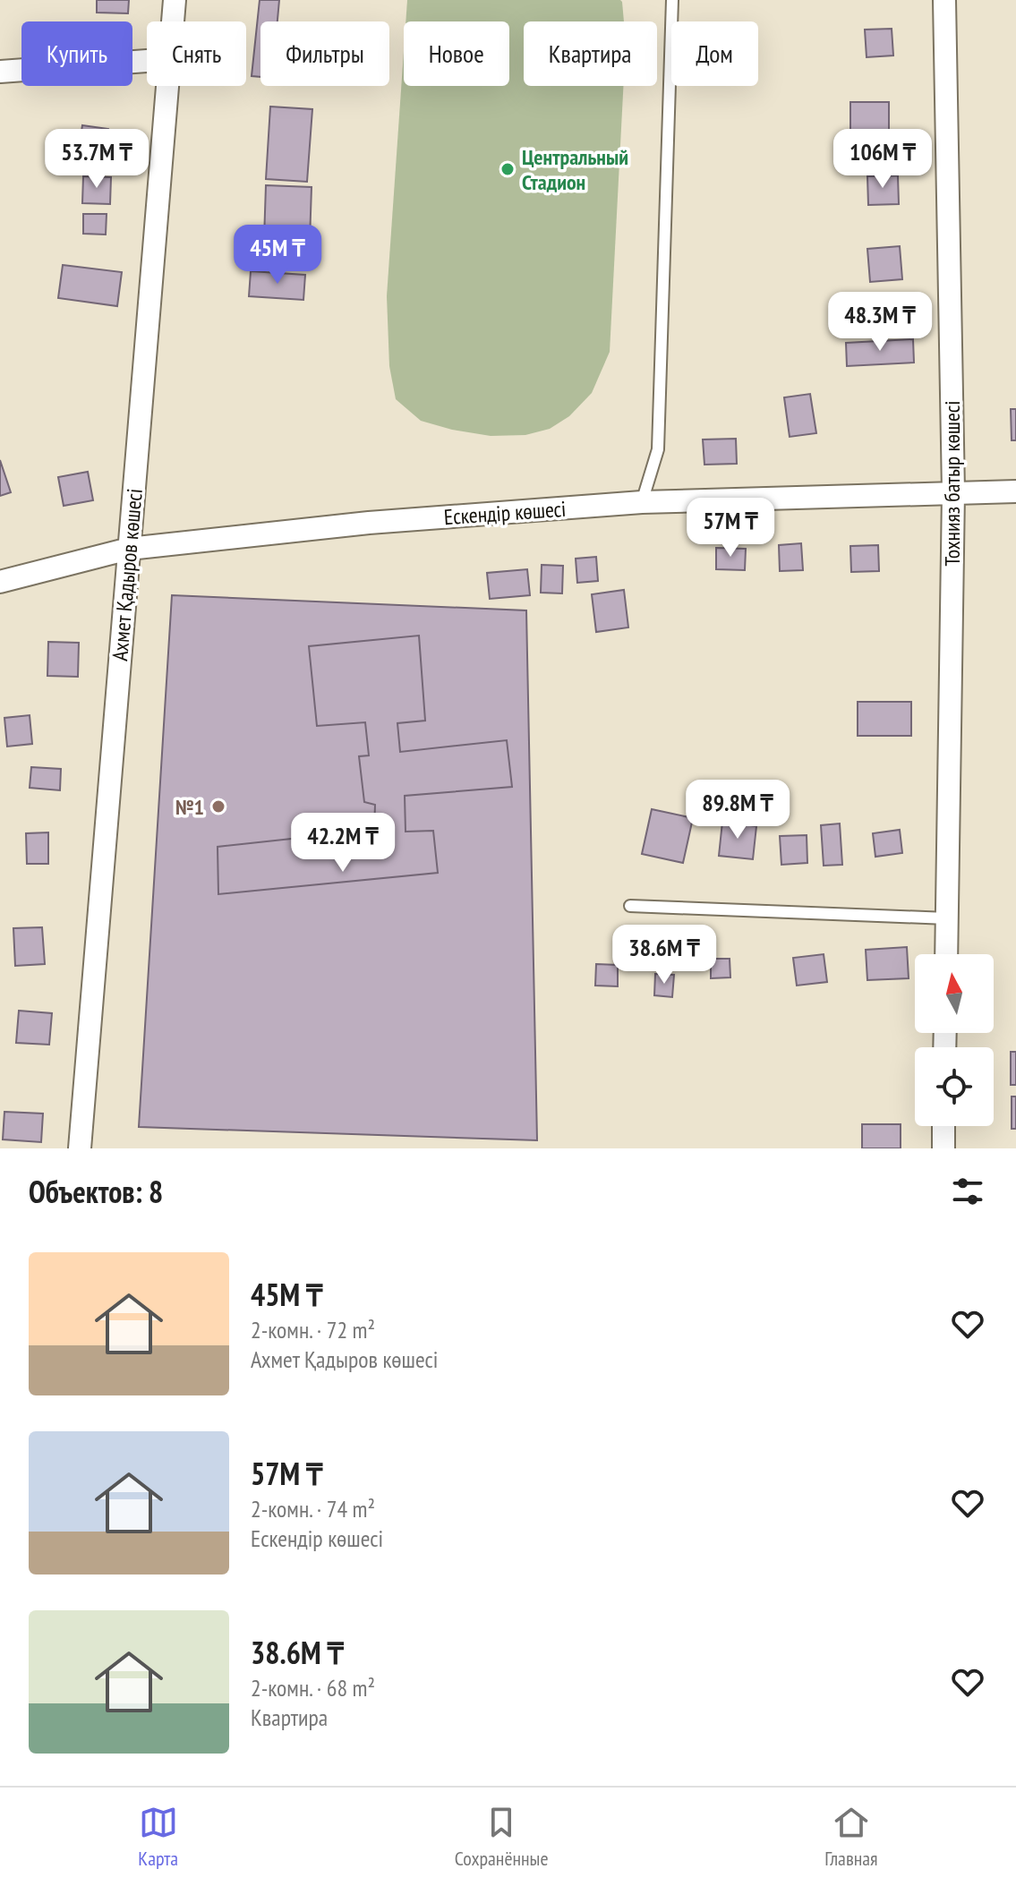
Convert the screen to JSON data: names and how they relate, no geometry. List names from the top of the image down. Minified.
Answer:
{"streets":{"street":["Тохнияз батыр көшесі","Ескендір көшесі","Ахмет Қадыров көшесі"]},"crossings":[["Тохнияз батыр көшесі","Ескендір көшесі"],["Ескендір көшесі","Ахмет Қадыров көшесі"]],"places":["Центральный Стадион","№1"],"north":"top","page":{"chip":["Купить","Снять","Фильтры","Новое","Квартира","Дом"],"price":["53.7M ₸","106M ₸","45M ₸","48.3M ₸","57M ₸","89.8M ₸","42.2M ₸","38.6M ₸"],"heading":"Объектов: 8","list":[{"name":"45M ₸","note":"2-комн. · 72 m² · Ахмет Қадыров көшесі"},{"name":"57M ₸","note":"2-комн. · 74 m² · Ескендір көшесі"},{"name":"38.6M ₸","note":"2-комн. · 68 m² · Квартира"}],"tabs":["Карта","Сохранённые","Главная"]}}
